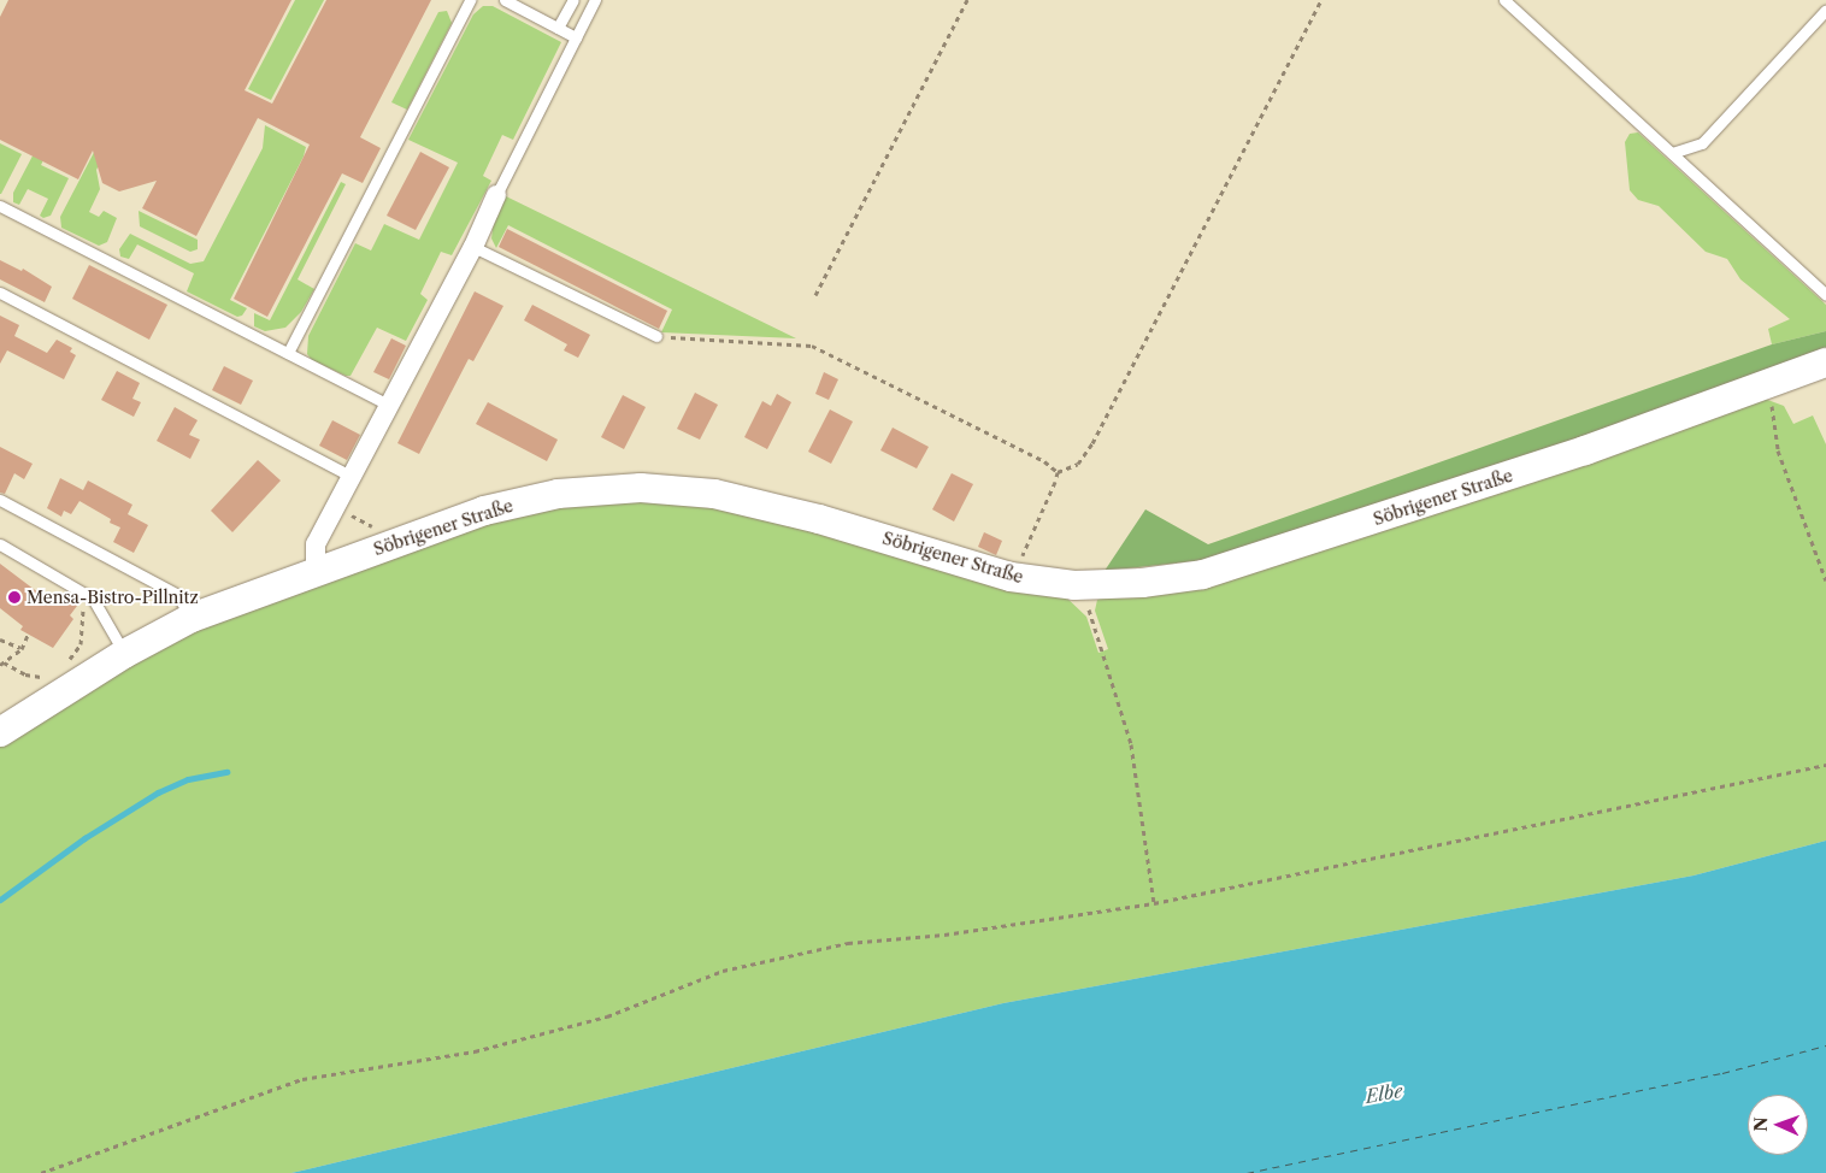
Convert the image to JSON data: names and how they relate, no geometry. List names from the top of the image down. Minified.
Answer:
{"streets":{"street":["Söbrigener Straße"]},"water":["Elbe"],"places":["Mensa-Bistro-Pillnitz"],"north":"left"}
